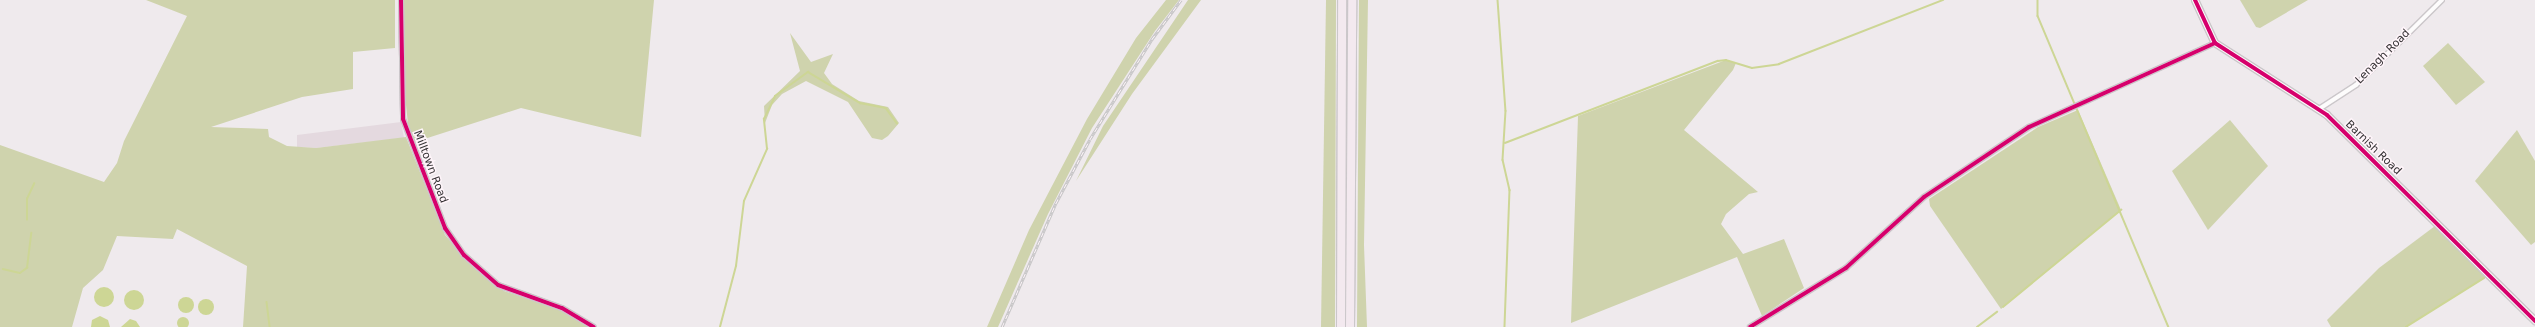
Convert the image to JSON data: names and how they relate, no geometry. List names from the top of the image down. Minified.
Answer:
{"streets":{"street":["Lenagh Road","Barnish Road","Milltown Road"]},"crossings":[["Lenagh Road","Barnish Road"]]}
